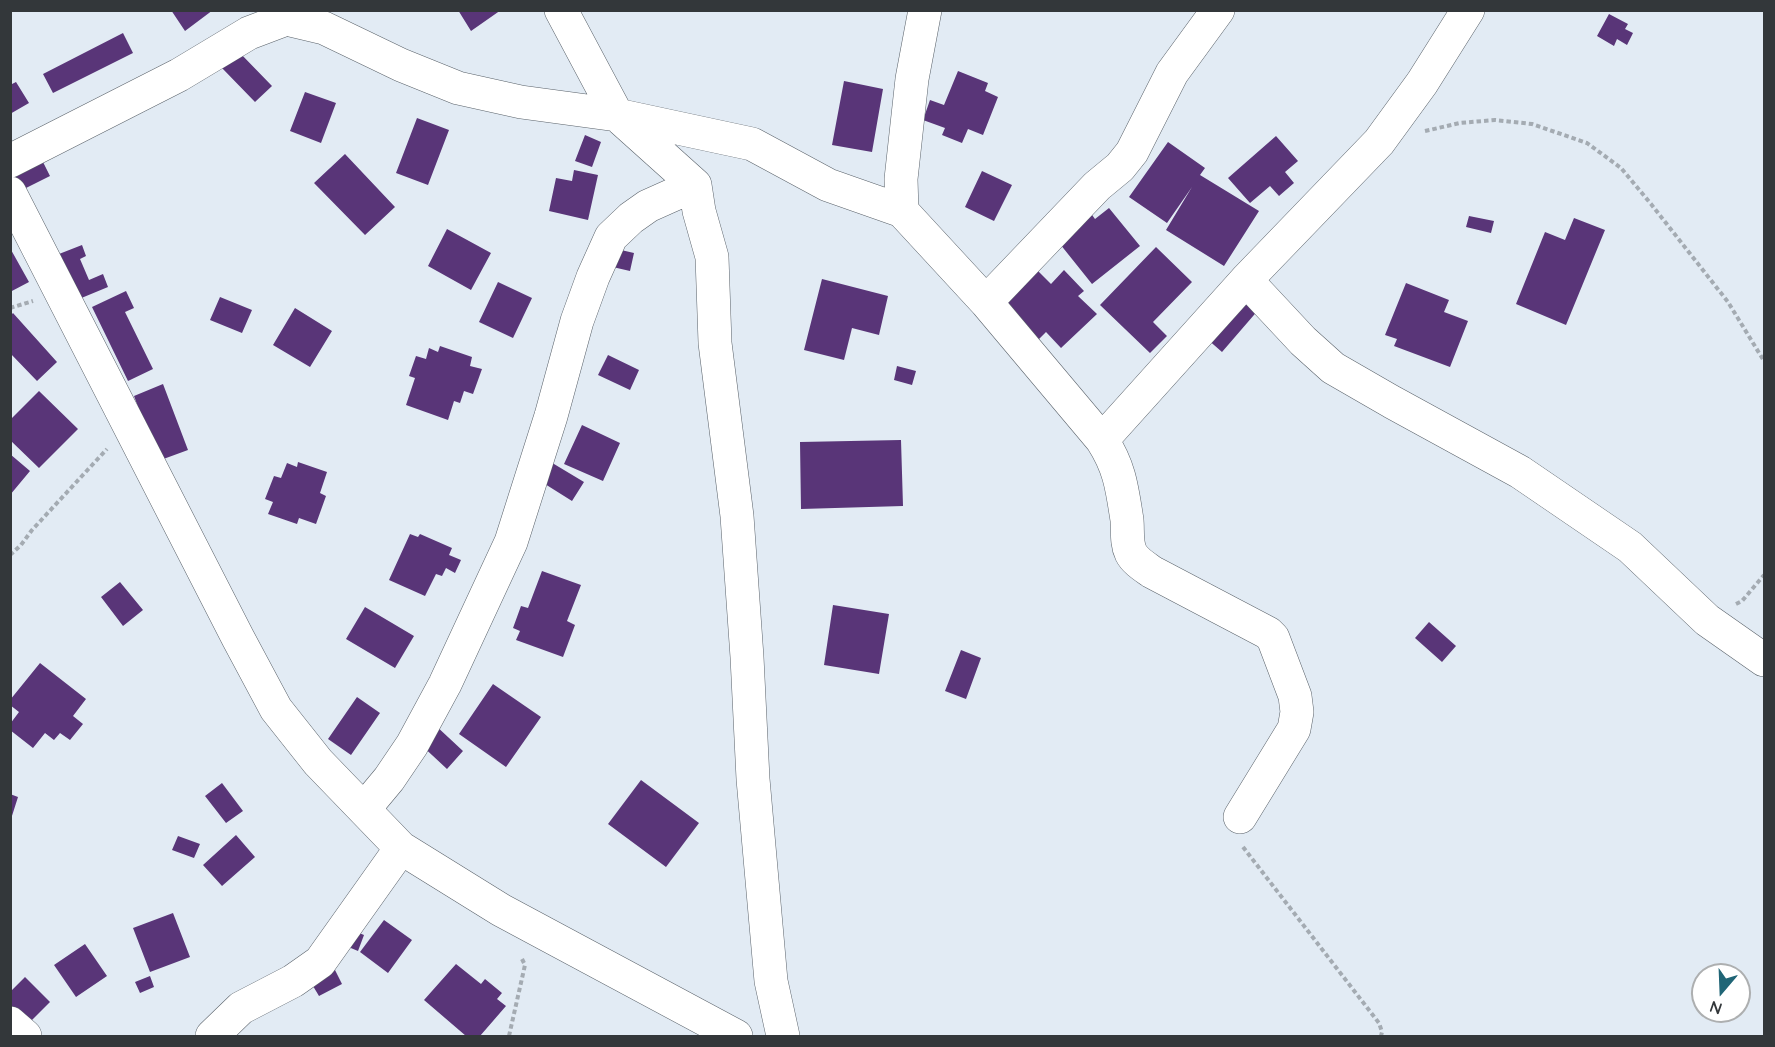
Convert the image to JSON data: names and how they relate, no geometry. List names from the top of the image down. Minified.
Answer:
{"north":"bottom"}
